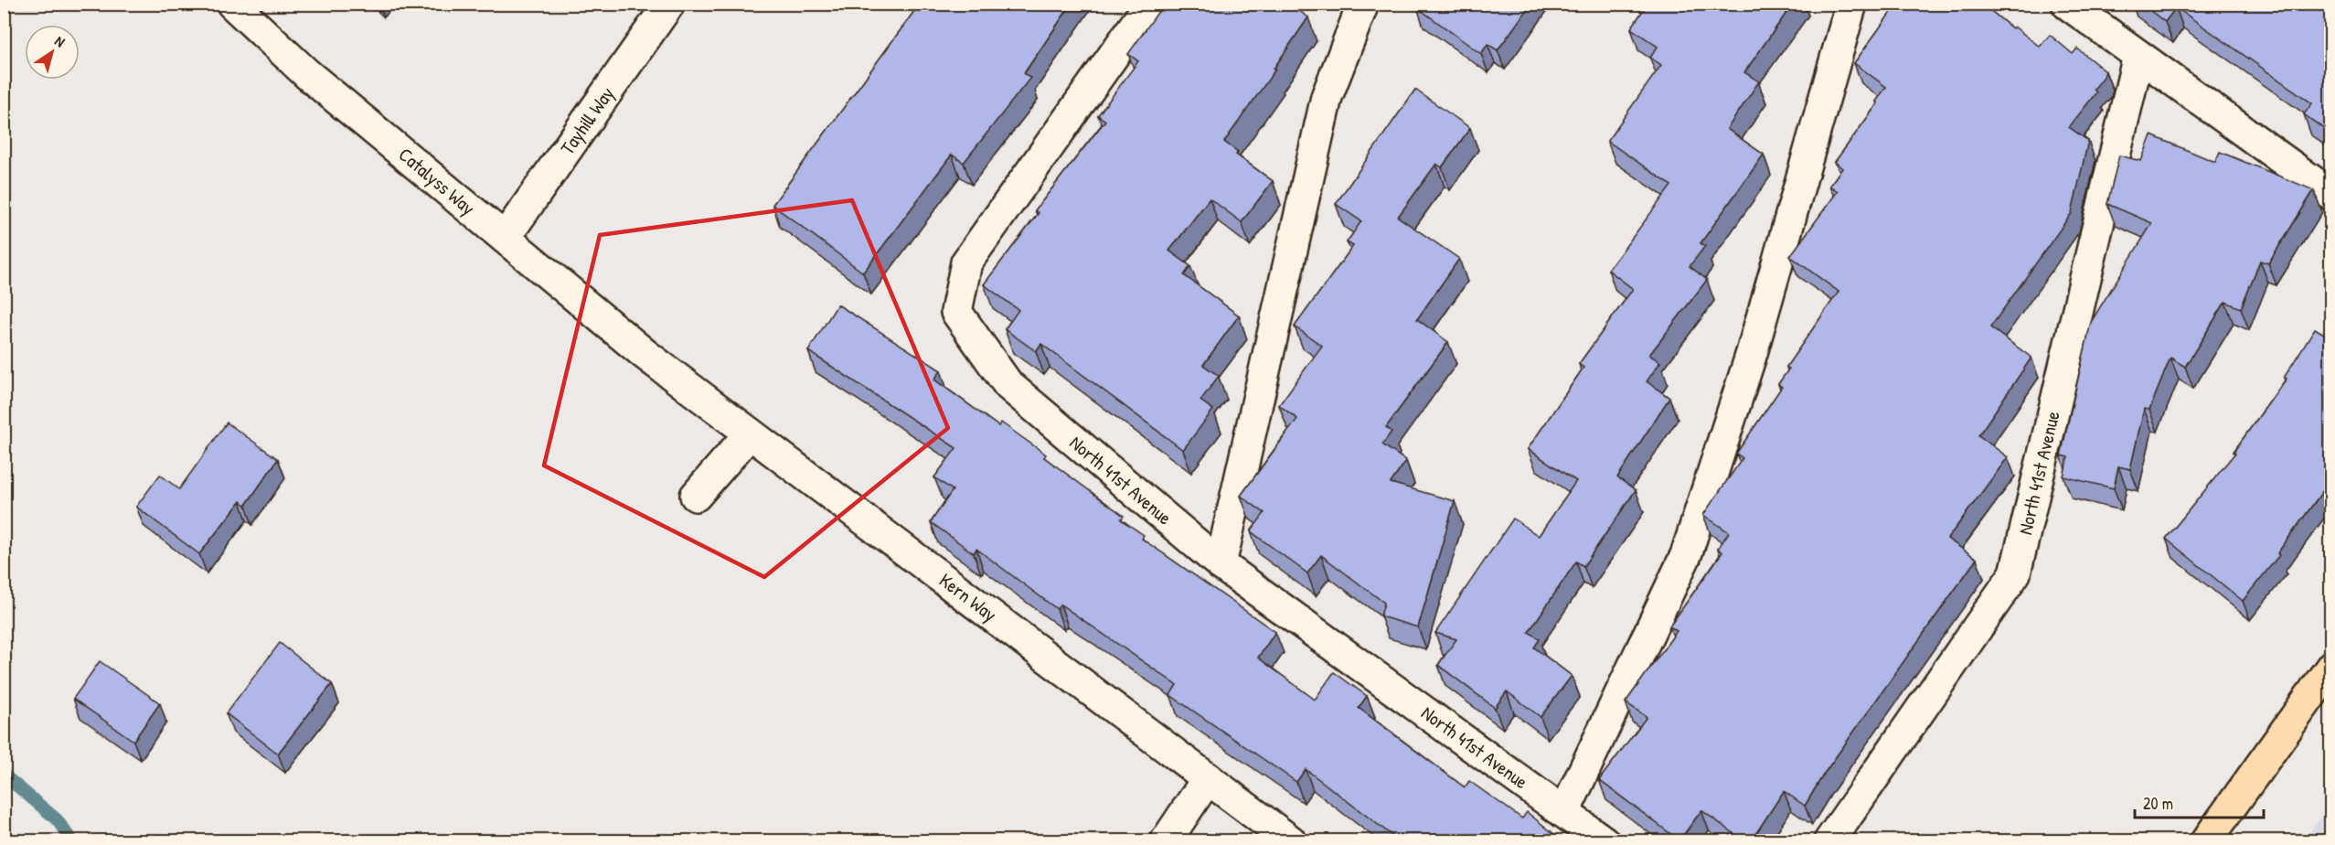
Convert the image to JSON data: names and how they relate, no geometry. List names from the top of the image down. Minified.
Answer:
{"streets":{"street":["Tayhill Way","Catalyss Way","North 41st Avenue","Kern Way"]},"crossings":[["Tayhill Way","Catalyss Way"],["Catalyss Way","Kern Way"]],"scale_bar":"20 m","north":"top right"}
